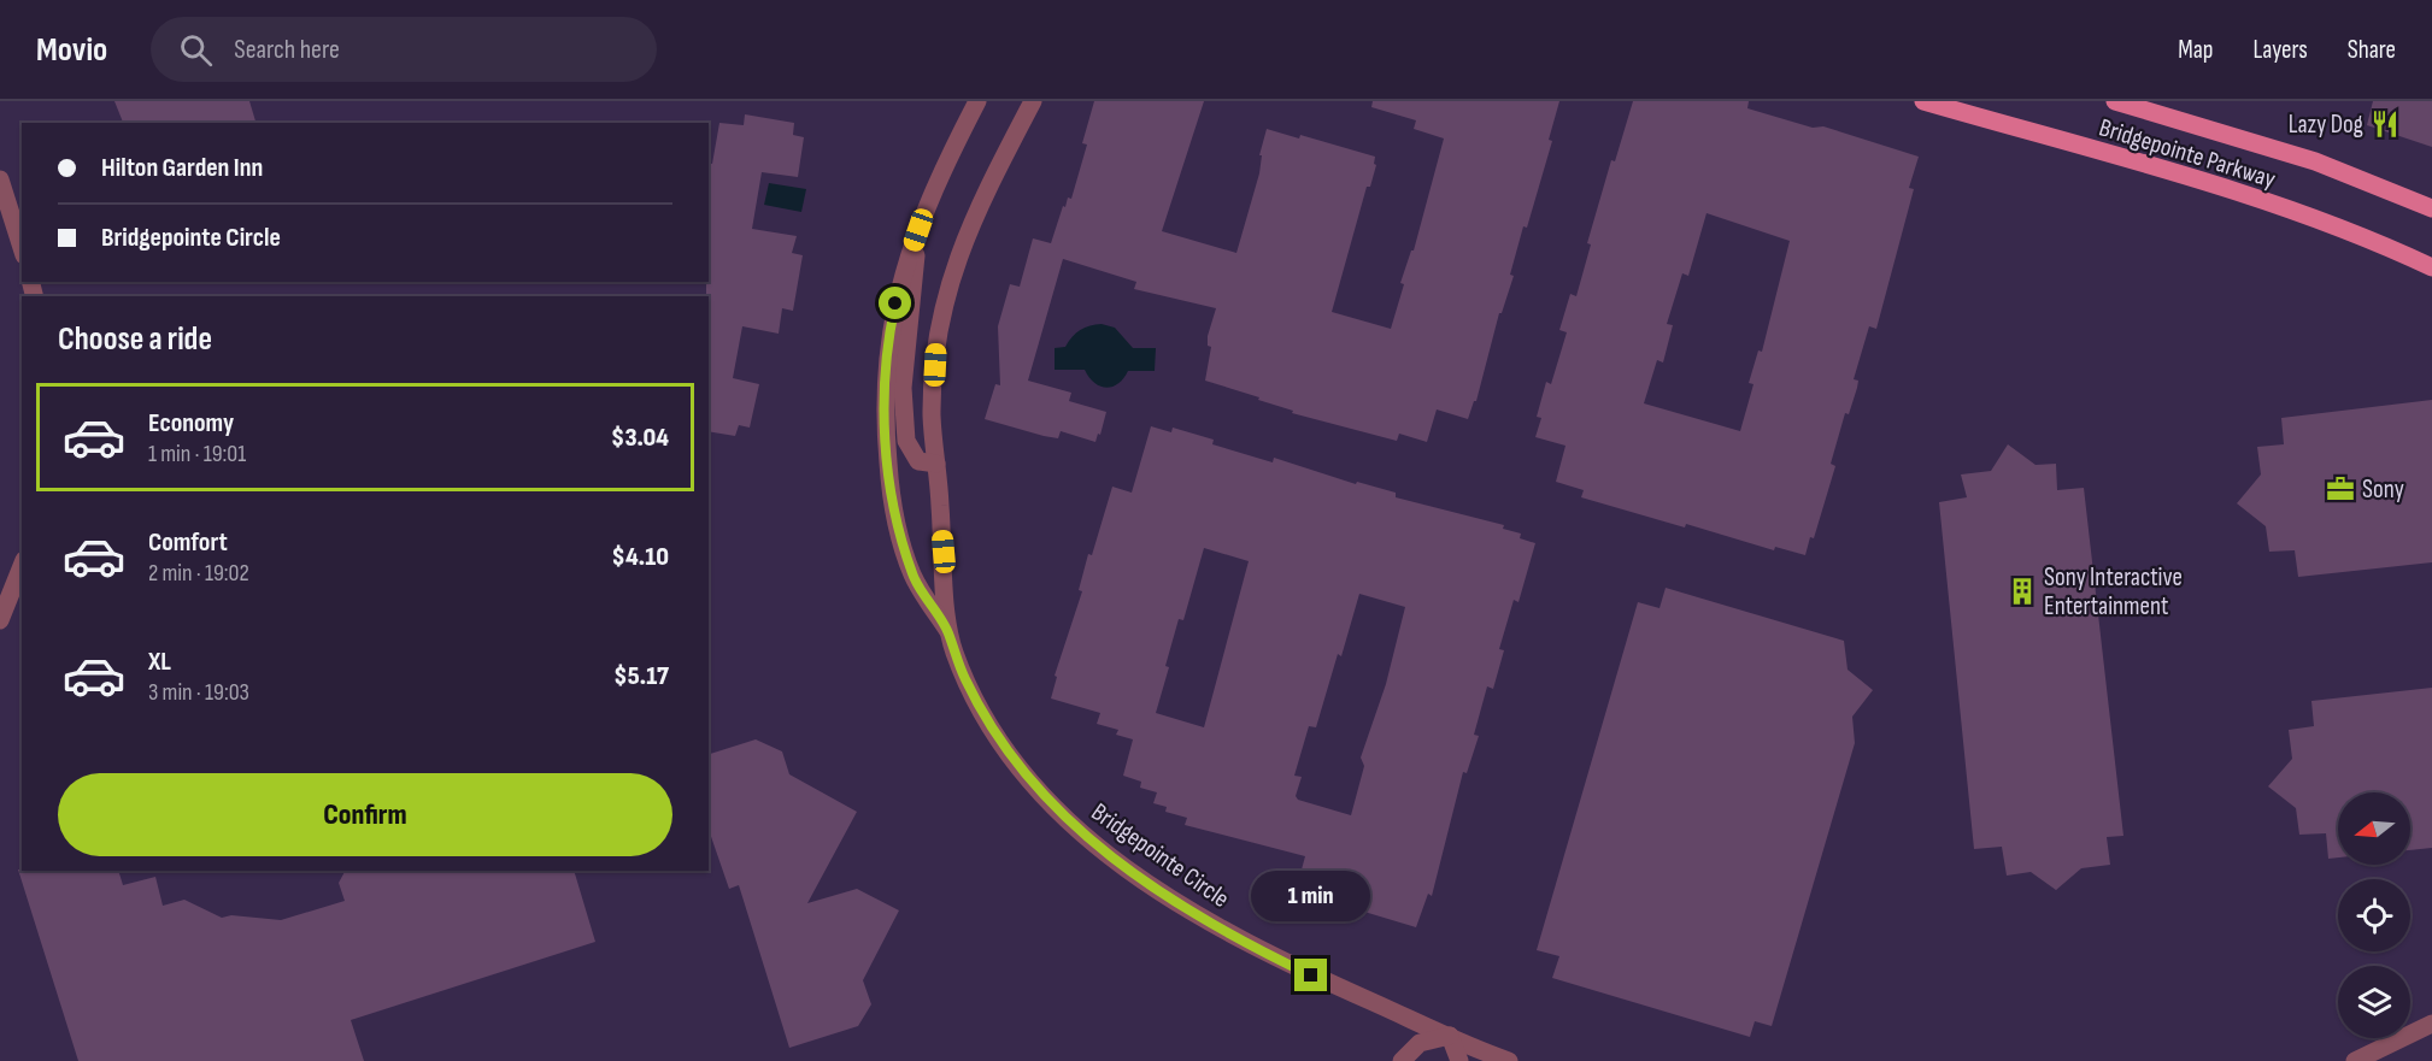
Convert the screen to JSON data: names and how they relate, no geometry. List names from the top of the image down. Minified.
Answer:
{"streets":{"main road":["Bridgepointe Parkway"],"street":["Bridgepointe Circle"]},"places":{"restaurant":["Lazy Dog"],"office":["Sony"],"building":["Sony Interactive Entertainment"]},"north":"left","page":{"header":"Movio","search":"Search here","nav":["Map","Layers","Share"],"banner":["Hilton Garden Inn","Bridgepointe Circle"],"heading":"Choose a ride","list":[{"name":"Economy","note":"1 min · 19:01","value":"$3.04"},{"name":"Comfort","note":"2 min · 19:02","value":"$4.10"},{"name":"XL","note":"3 min · 19:03","value":"$5.17"}],"buttons":"Confirm","bubble":"1 min"}}
